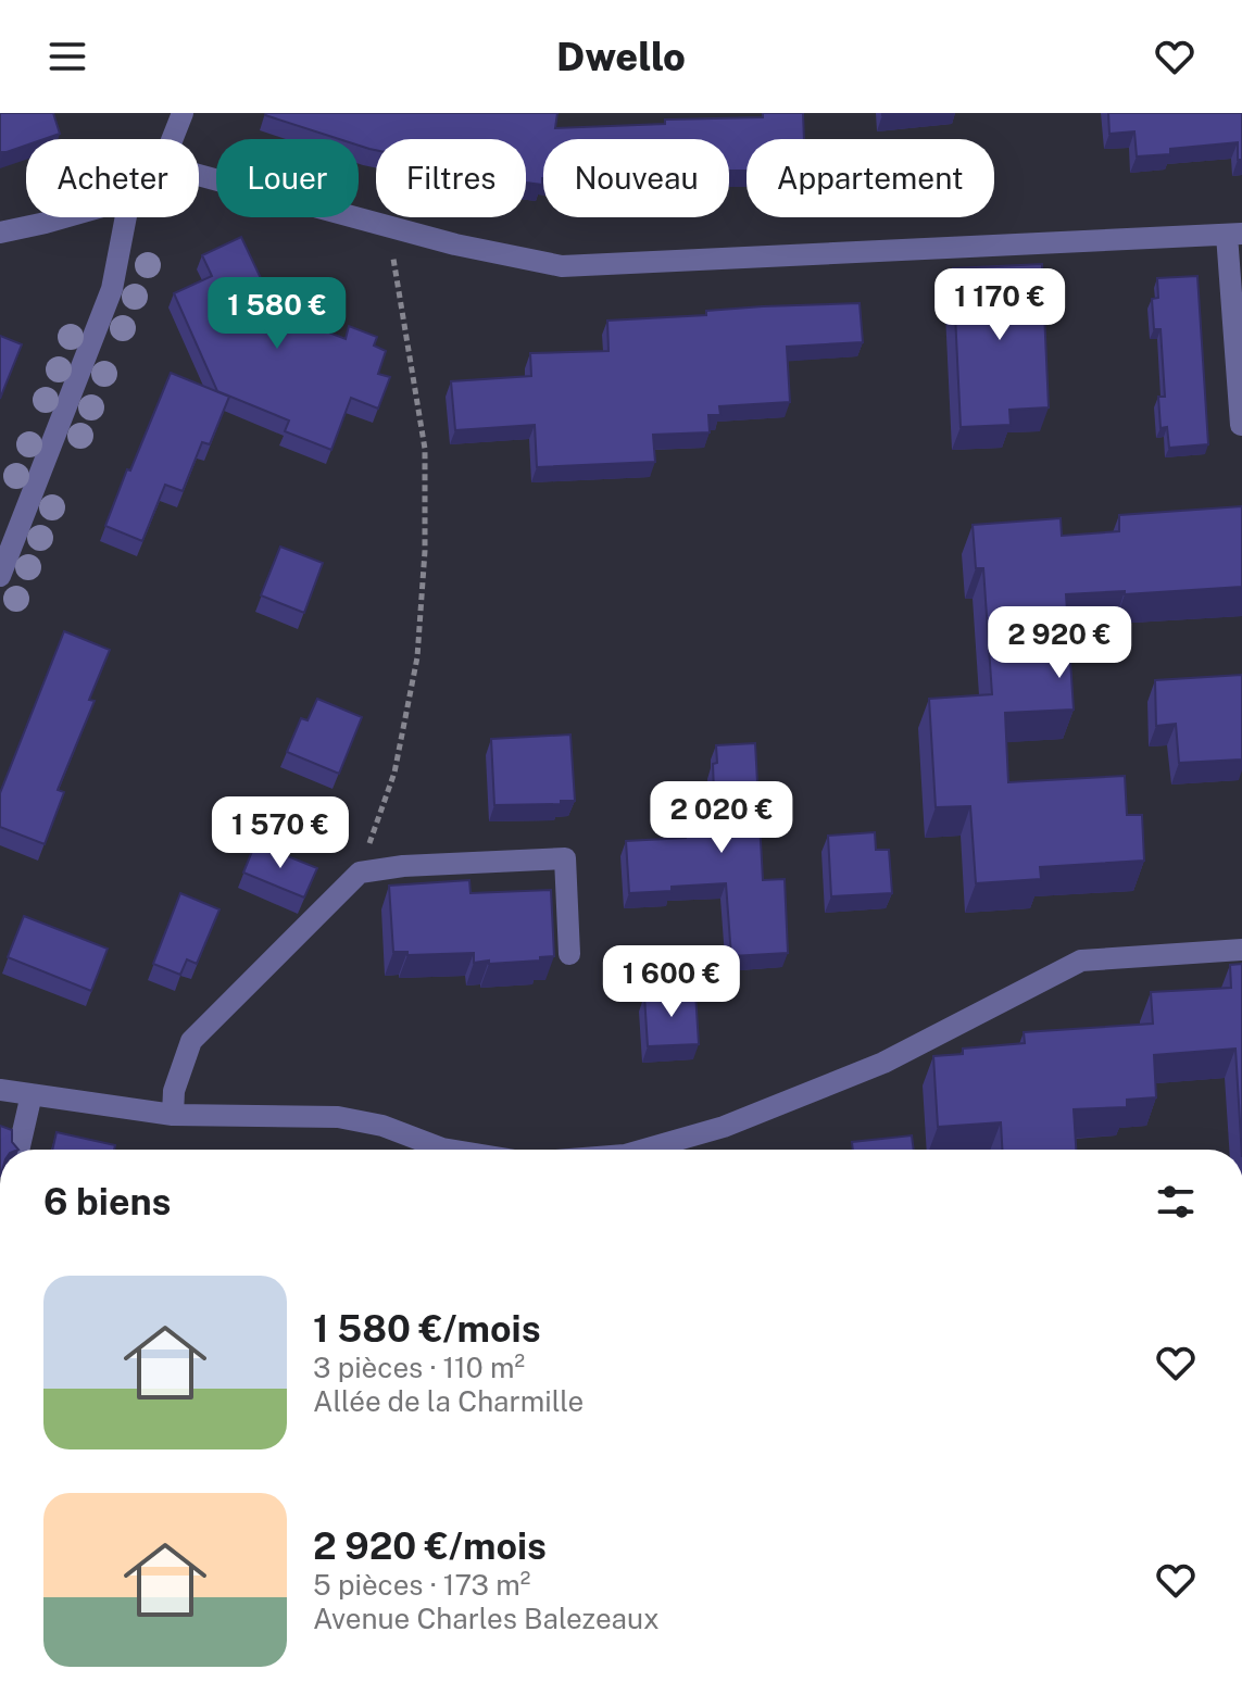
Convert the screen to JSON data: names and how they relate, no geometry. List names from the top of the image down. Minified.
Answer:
{"page":{"header":"Dwello","chip":["Acheter","Louer","Filtres","Nouveau","Appartement"],"price":["1 170 €","1 580 €","2 920 €","2 020 €","1 570 €","1 600 €"],"heading":"6 biens","list":[{"name":"1 580 €/mois","note":"3 pièces · 110 m² · Allée de la Charmille"},{"name":"2 920 €/mois","note":"5 pièces · 173 m² · Avenue Charles Balezeaux"}]}}
